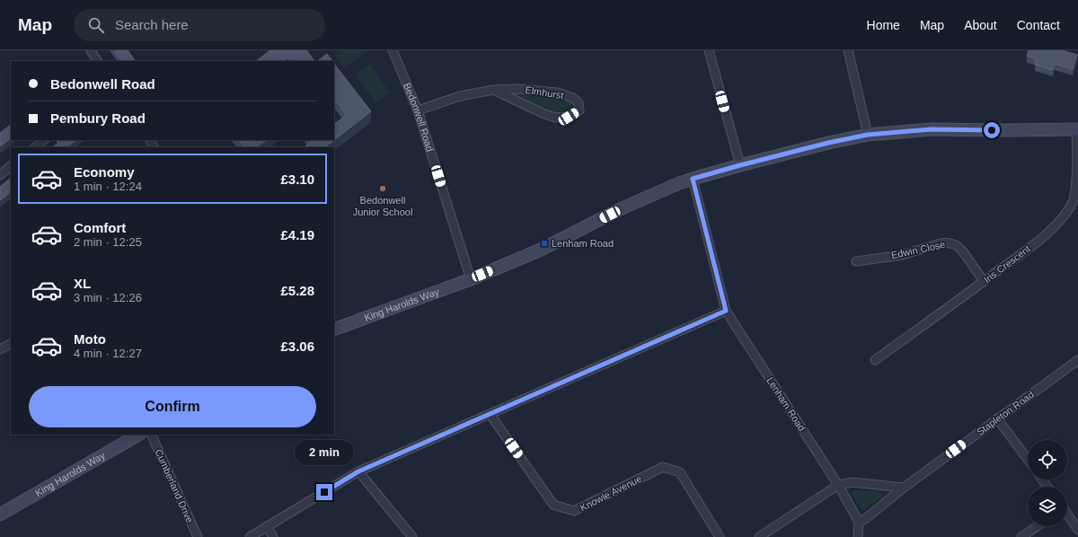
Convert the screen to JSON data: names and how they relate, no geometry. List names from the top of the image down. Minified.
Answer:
{"streets":{"street":["Elmhurst","Bedonwell Road","Edwin Close","Iris Crescent","King Harolds Way","Lenham Road","Stapleton Road","Cumberland Drive","Knowle Avenue"]},"crossings":[["Elmhurst","Bedonwell Road"],["Bedonwell Road","King Harolds Way"],["Edwin Close","Iris Crescent"],["Lenham Road","Stapleton Road"]],"places":{"other":["Bedonwell Junior School"],"transit":["Lenham Road"]},"page":{"header":"Map","search":"Search here","nav":["Home","Map","About","Contact"],"banner":["Bedonwell Road","Pembury Road"],"list":[{"name":"Economy","note":"1 min · 12:24","value":"£3.10"},{"name":"Comfort","note":"2 min · 12:25","value":"£4.19"},{"name":"XL","note":"3 min · 12:26","value":"£5.28"},{"name":"Moto","note":"4 min · 12:27","value":"£3.06"}],"buttons":"Confirm","bubble":"2 min"}}
